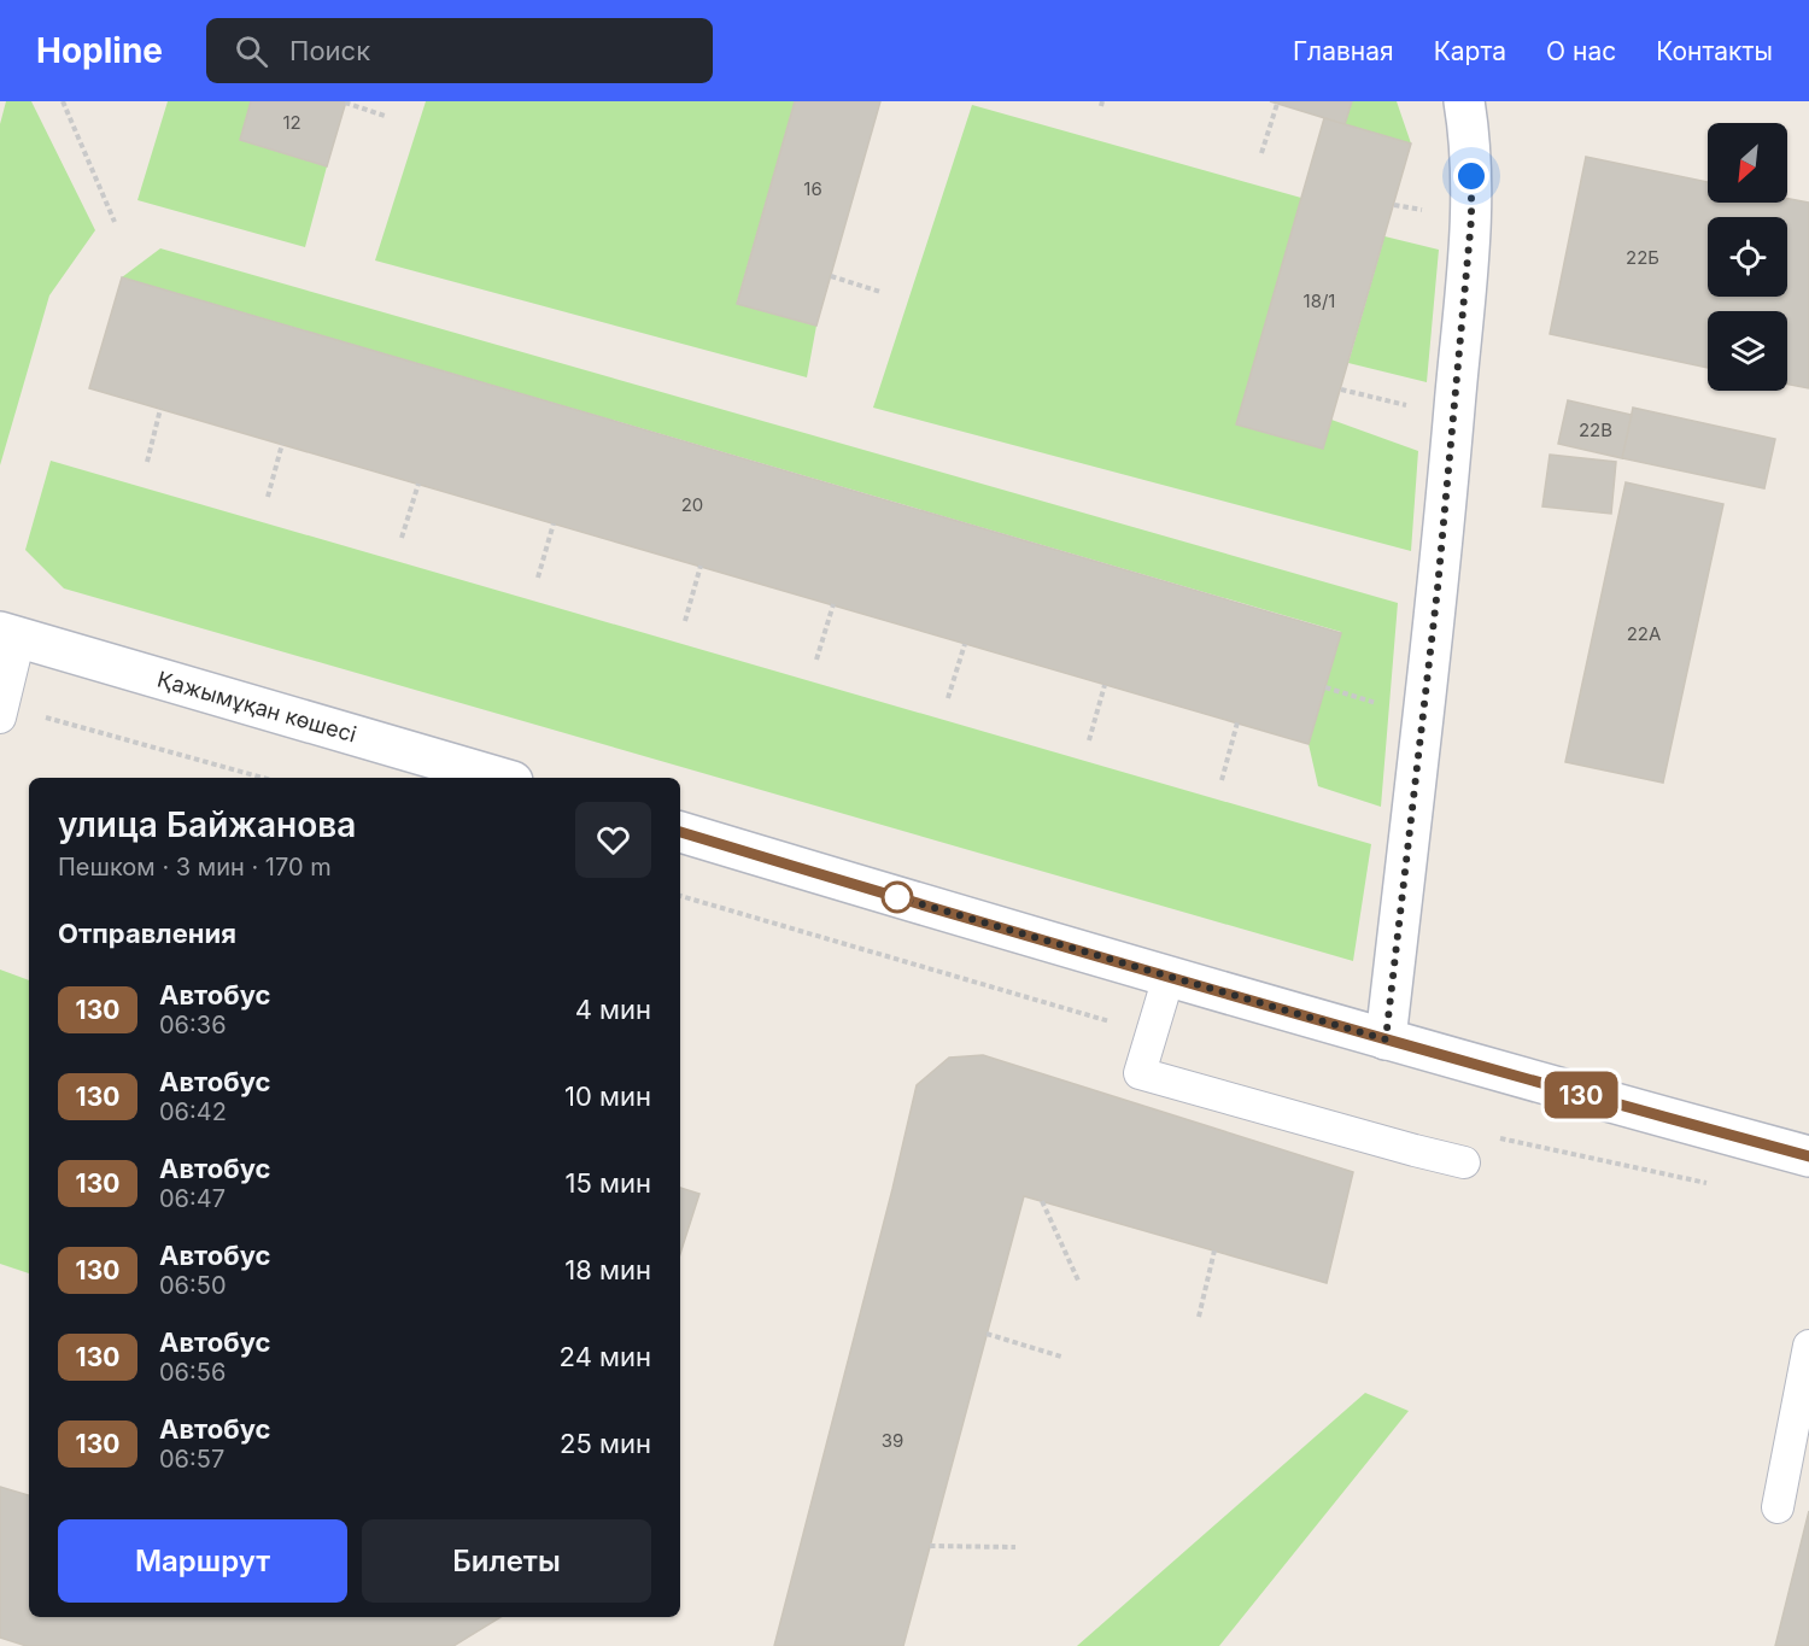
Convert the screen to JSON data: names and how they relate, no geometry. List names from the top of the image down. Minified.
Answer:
{"streets":{"street":["Қажымұқан көшесі"]},"lines":["bus line 130"],"house_numbers":["12","16","22Б","18/1","22В","20","22А","39"],"north":"bottom left","page":{"header":"Hopline","search":"Поиск","nav":["Главная","Карта","О нас","Контакты"],"on_map":"130","heading":[["улица Байжанова","Пешком · 3 мин · 170 m"],"Отправления"],"list":[{"mark":"130","name":"Автобус","note":"06:36","value":"4 мин"},{"mark":"130","name":"Автобус","note":"06:42","value":"10 мин"},{"mark":"130","name":"Автобус","note":"06:47","value":"15 мин"},{"mark":"130","name":"Автобус","note":"06:50","value":"18 мин"},{"mark":"130","name":"Автобус","note":"06:56","value":"24 мин"},{"mark":"130","name":"Автобус","note":"06:57","value":"25 мин"}],"buttons":["Маршрут","Билеты"]}}
